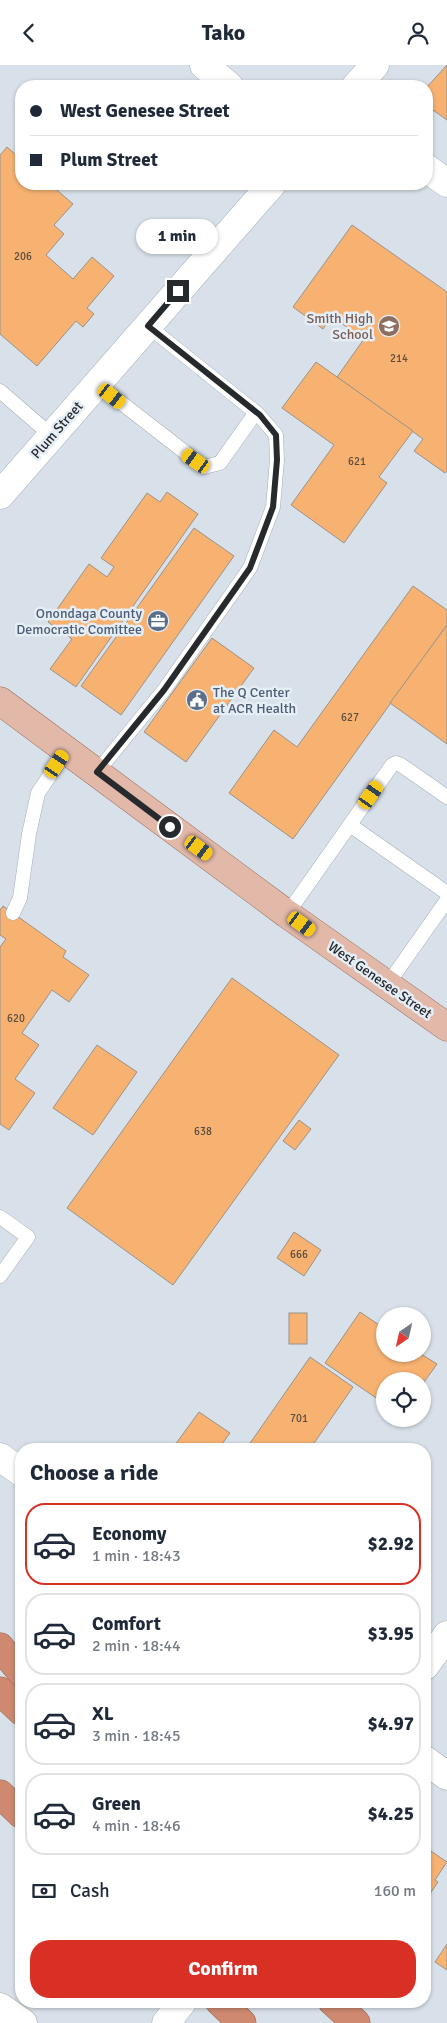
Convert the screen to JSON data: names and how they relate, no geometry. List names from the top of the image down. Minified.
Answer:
{"streets":{"main road":["West Genesee Street"],"street":["Plum Street"]},"places":{"school or university":["Smith High School"],"office":["Onondaga County Democratic Comittee"],"public building":["The Q Center at ACR Health"]},"house_numbers":["206","214","621","627","620","638","666","701"],"north":"bottom left","page":{"header":"Tako","banner":["West Genesee Street","Plum Street"],"bubble":"1 min","heading":"Choose a ride","list":[{"name":"Economy","note":"1 min · 18:43","value":"$2.92"},{"name":"Comfort","note":"2 min · 18:44","value":"$3.95"},{"name":"XL","note":"3 min · 18:45","value":"$4.97"},{"name":"Green","note":"4 min · 18:46","value":"$4.25"}],"pay":["Cash","160 m"],"buttons":"Confirm"}}
